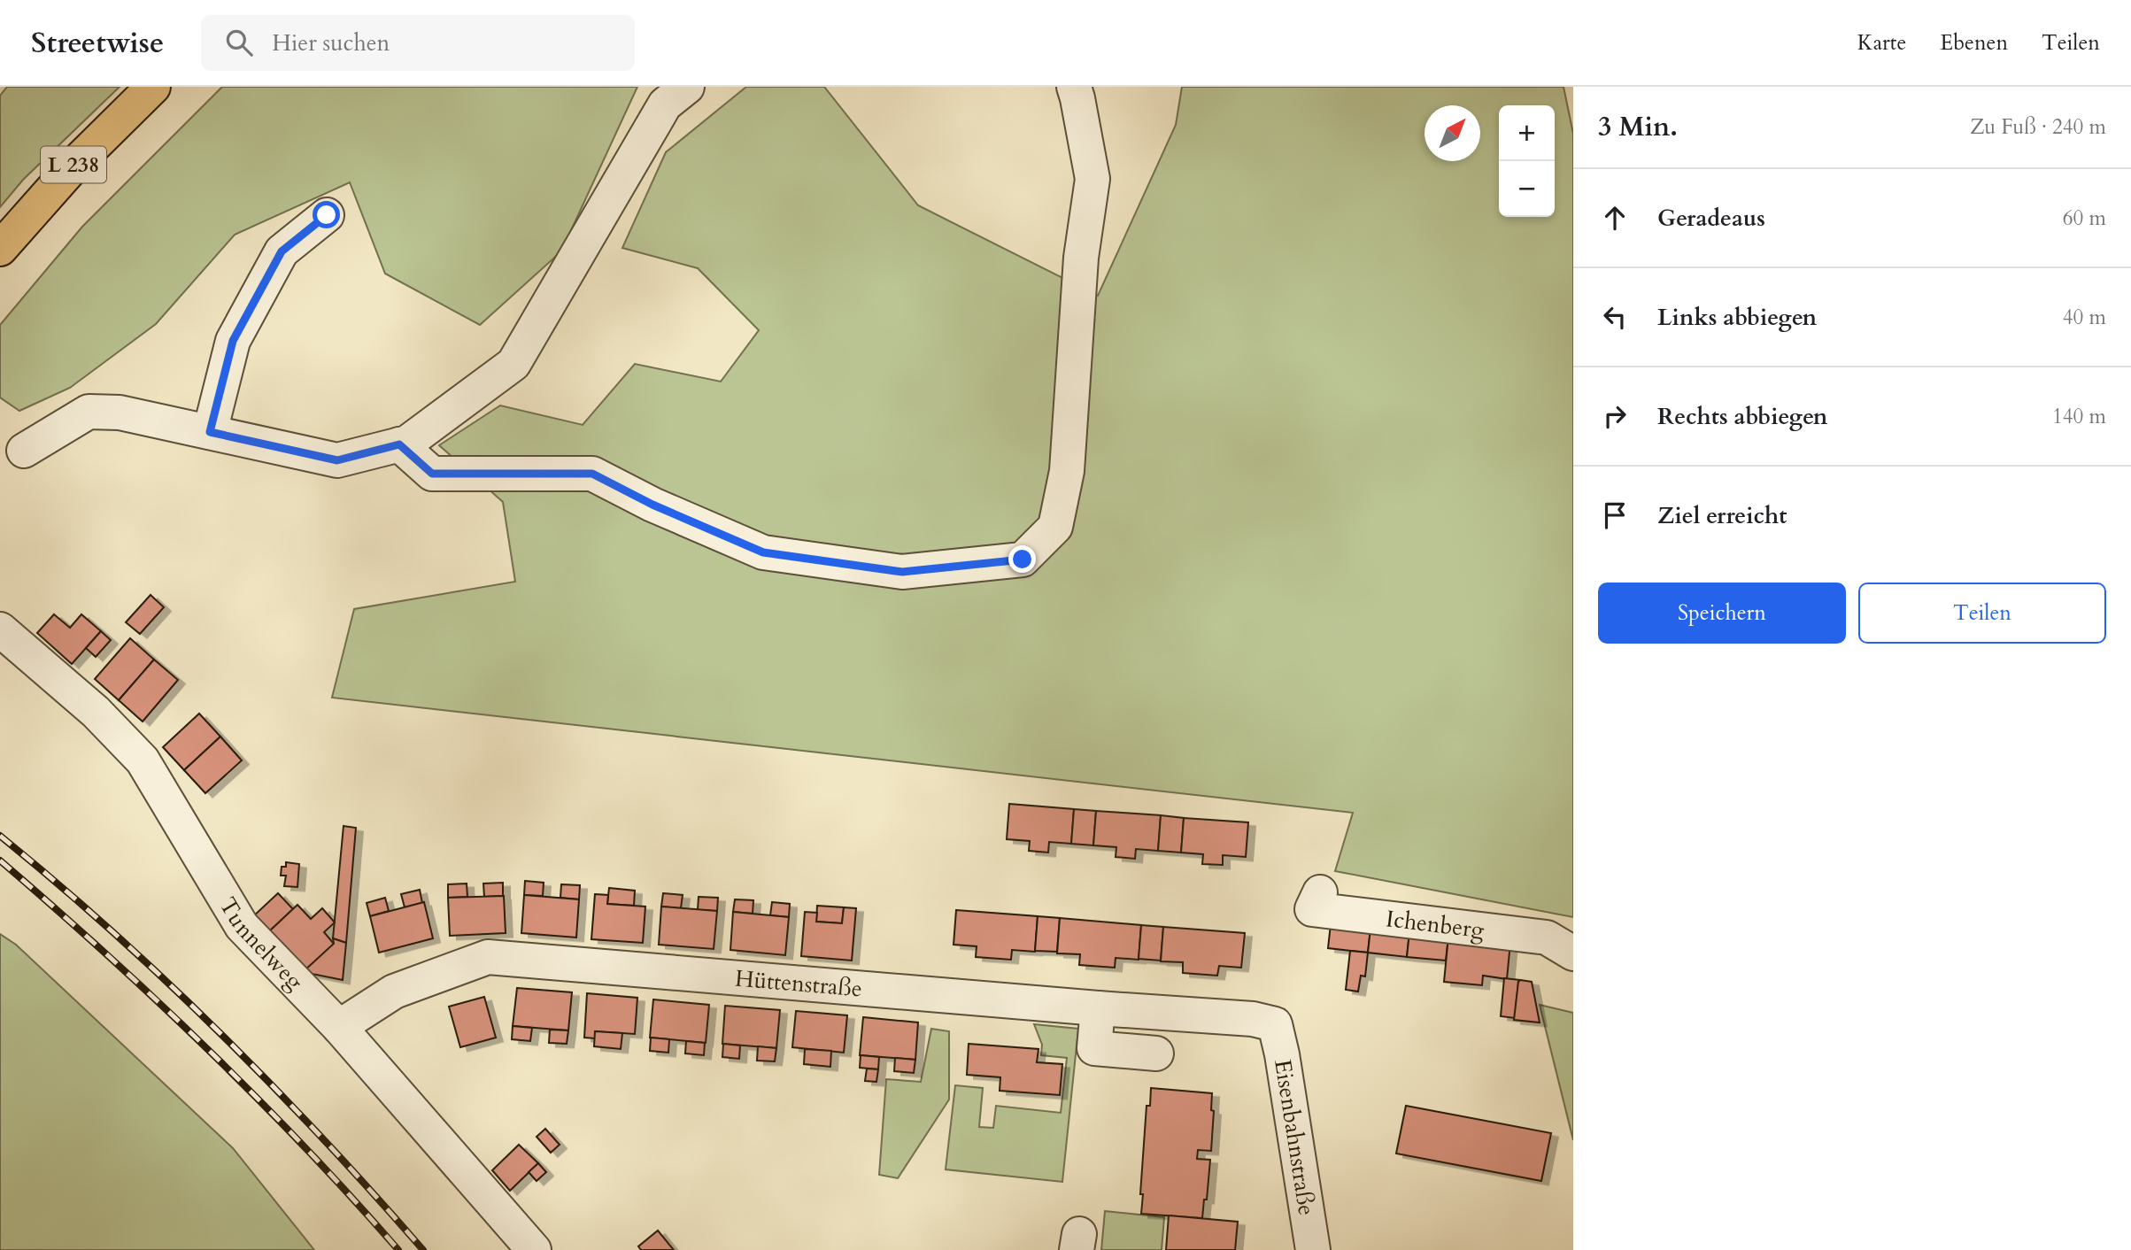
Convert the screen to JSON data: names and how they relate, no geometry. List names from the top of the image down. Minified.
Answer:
{"streets":{"main road":["L 238"],"street":["Ichenberg","Tunnelweg","Hüttenstraße","Eisenbahnstraße"]},"crossings":[["Tunnelweg","Hüttenstraße"],["Hüttenstraße","Eisenbahnstraße"]],"north":"top right","page":{"header":"Streetwise","search":"Hier suchen","nav":["Karte","Ebenen","Teilen"],"heading":["3 Min.","Zu Fuß · 240 m"],"map_buttons":["+","−"],"list":[["Geradeaus","60 m"],["Links abbiegen","40 m"],["Rechts abbiegen","140 m"],"Ziel erreicht"],"buttons":["Speichern","Teilen"]}}
